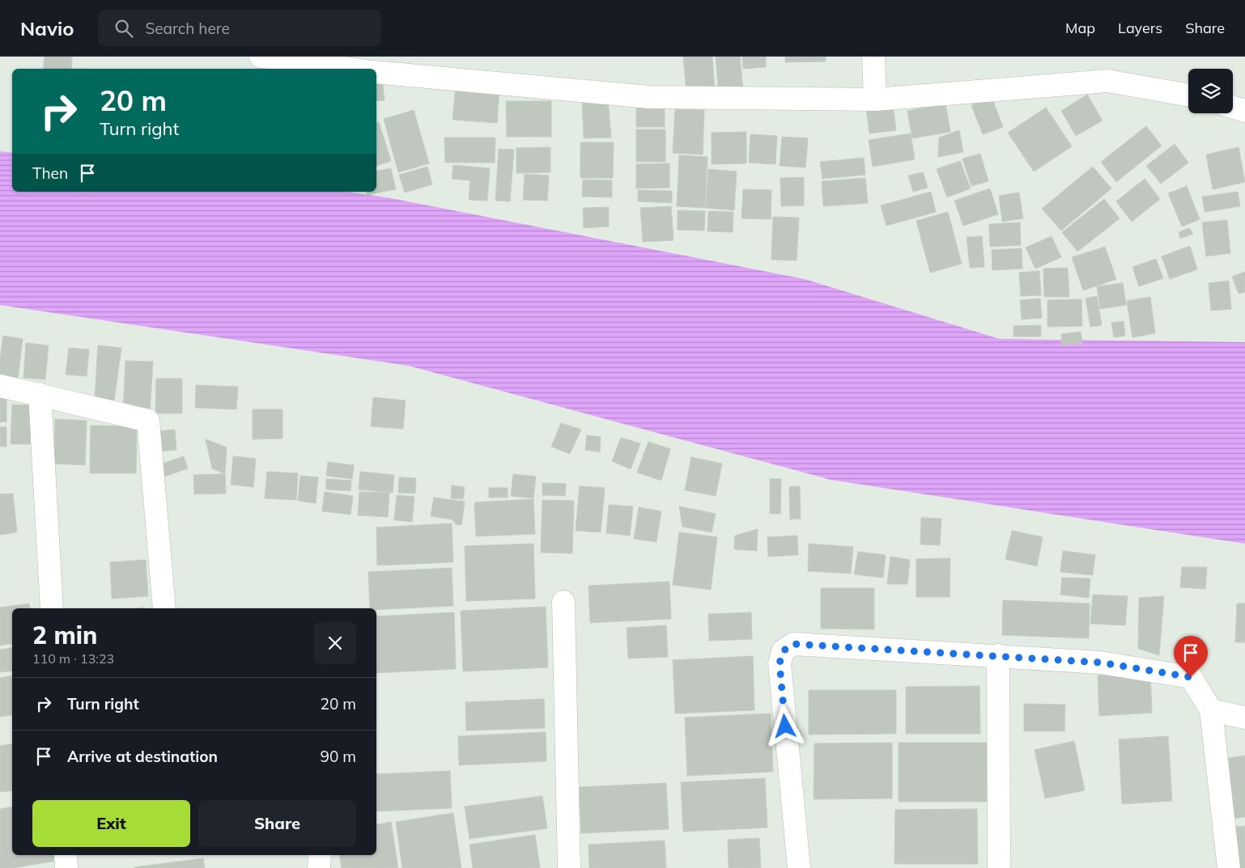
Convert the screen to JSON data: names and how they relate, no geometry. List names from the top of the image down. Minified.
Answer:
{"page":{"header":"Navio","search":"Search here","nav":["Map","Layers","Share"],"turn":["20 m","Turn right"],"then":"Then","heading":["2 min","110 m · 13:23"],"list":[{"name":"Turn right","value":"20 m"},{"name":"Arrive at destination","value":"90 m"}],"buttons":["Exit","Share"]}}
